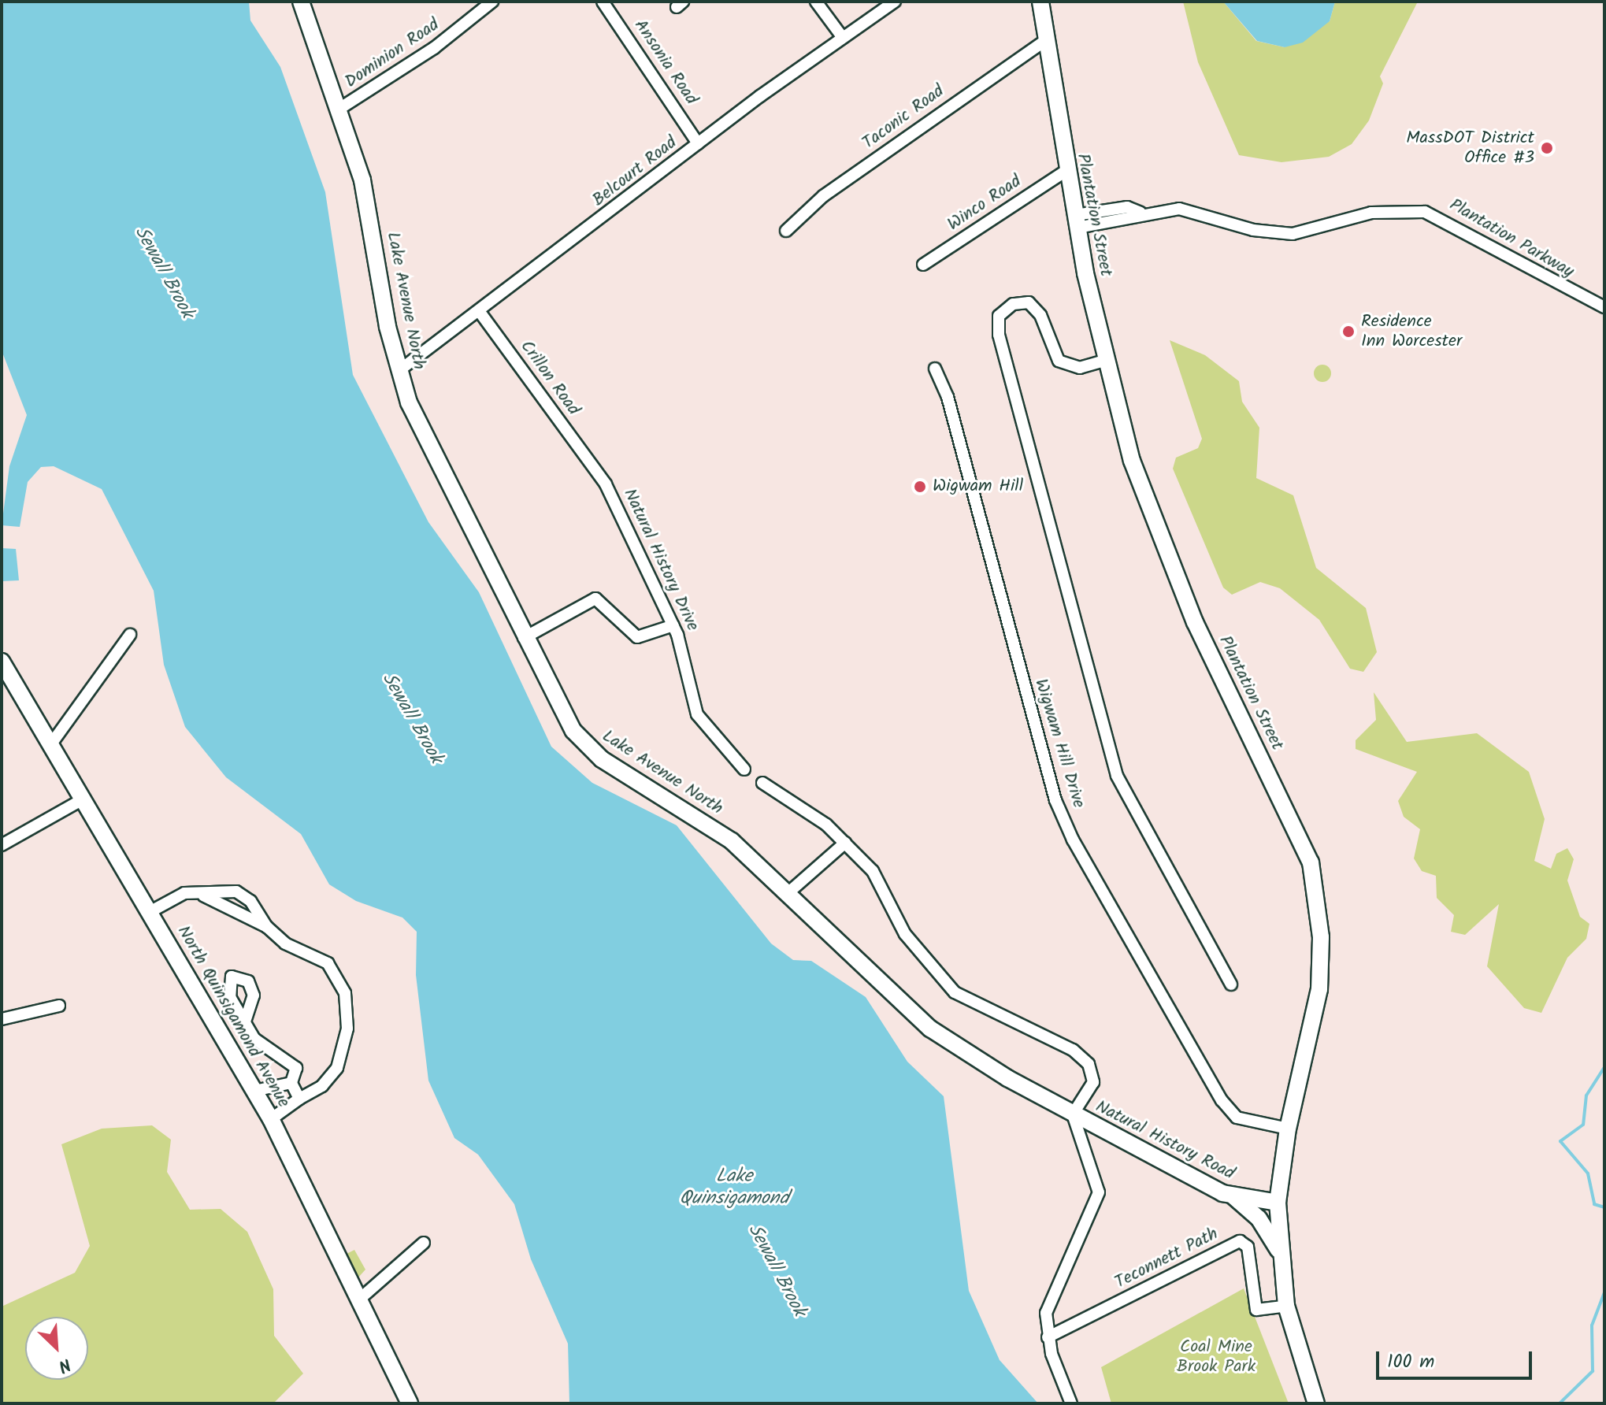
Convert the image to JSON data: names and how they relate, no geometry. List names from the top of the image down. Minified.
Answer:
{"streets":{"main road":["Plantation Street","Lake Avenue North","North Quinsigamond Avenue","Natural History Road"],"street":["Dominion Road","Ansonia Road","Taconic Road","Belcourt Road","Winco Road","Plantation Parkway","Crillon Road","Natural History Drive","Wigwam Hill Drive","Teconnett Path"]},"crossings":[["Dominion Road","Lake Avenue North"],["Ansonia Road","Belcourt Road"],["Taconic Road","Plantation Street"],["Belcourt Road","Lake Avenue North"],["Belcourt Road","Crillon Road"],["Winco Road","Plantation Street"],["Plantation Street","Plantation Parkway"],["Plantation Street","Wigwam Hill Drive"],["Plantation Street","Natural History Road"],["Plantation Street","Teconnett Path"],["Lake Avenue North","Natural History Road"],["Crillon Road","Natural History Drive"]],"water":["Sewall Brook","Lake Quinsigamond"],"parks":["Coal Mine Brook Park"],"places":["MassDOT District Office #3","Residence Inn Worcester","Wigwam Hill"],"scale_bar":"100 m","north":"bottom right"}
